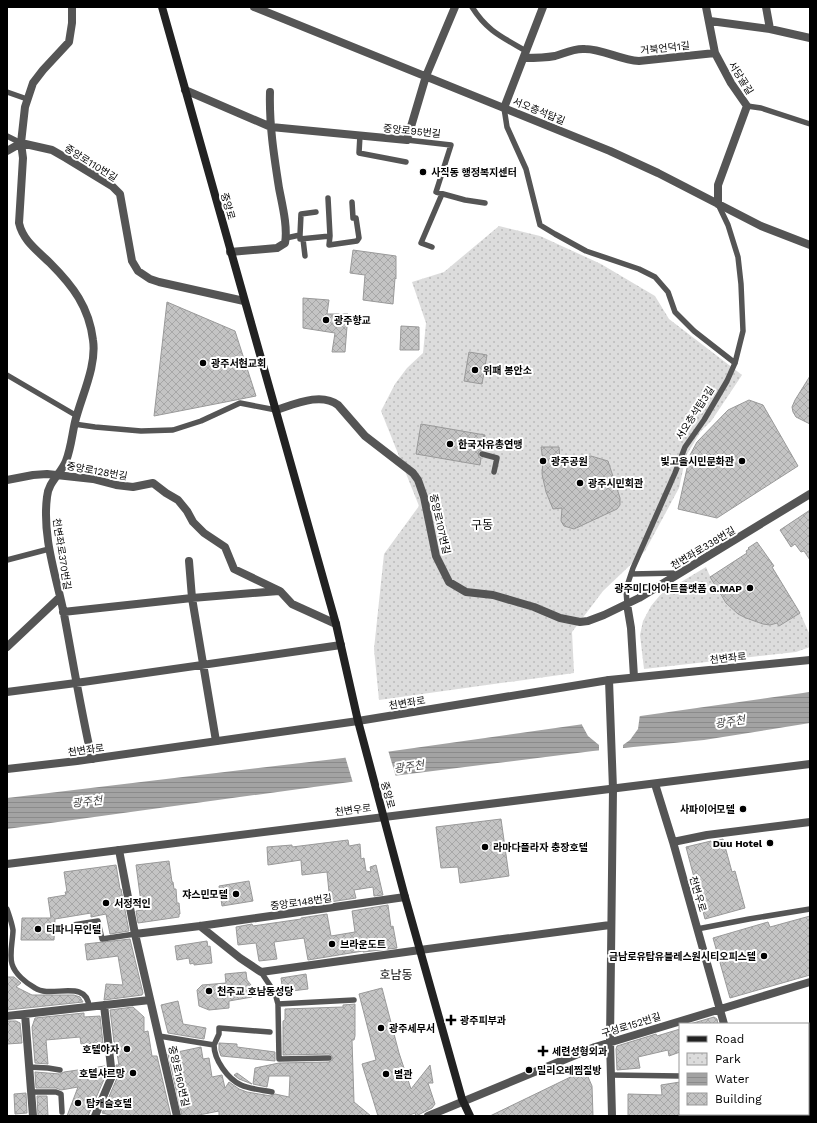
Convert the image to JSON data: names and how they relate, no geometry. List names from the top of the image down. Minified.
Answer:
{"streets":{"main road":["중앙로"],"street":["거북언덕1길","서당골길","서오층석탑길","중앙로95번길","중앙로110번길","서오층석탑3길","중앙로128번길","중앙로107번길","천변좌로338번길","천변좌로370번길","천변좌로","천변우로","중앙로148번길","구성로152번길","중앙로160번길"]},"crossings":[["거북언덕1길","서당골길"],["서당골길","서오층석탑길"],["서당골길","서오층석탑3길"],["서오층석탑길","서오층석탑3길"],["중앙로95번길","중앙로"],["중앙로110번길","중앙로"],["중앙로110번길","천변좌로370번길"],["중앙로","중앙로128번길"],["중앙로","중앙로107번길"],["중앙로","천변좌로"],["중앙로","천변우로"],["중앙로","중앙로148번길"],["중앙로","구성로152번길"],["서오층석탑3길","천변좌로338번길"],["서오층석탑3길","천변좌로"],["중앙로128번길","천변좌로370번길"],["중앙로107번길","천변좌로338번길"],["천변좌로370번길","천변좌로"],["천변우로","구성로152번길"]],"districts":["구동","호남동"],"water":["광주천"],"places":{"other":["사직동 행정복지센터","광주향교","광주서현교회","위패 봉안소","한국자유총연맹","광주공원","빛고을시민문화관","광주시민회관","광주미디어아트플랫폼 G.MAP","사파이어모텔","Duu Hotel","라마다플라자 충장호텔","쟈스민모텔","서정적인","티파니무인텔","브라운도트","금남로유탑유블레스원시티오피스텔","천주교 호남동성당","광주세무서","호텔야자","밀리오레찜질방","호텔샤르망","별관","탑캐슬호텔"],"health":["광주피부과","세련성형외과"]},"legend":["Road","Park","Water","Building"]}
